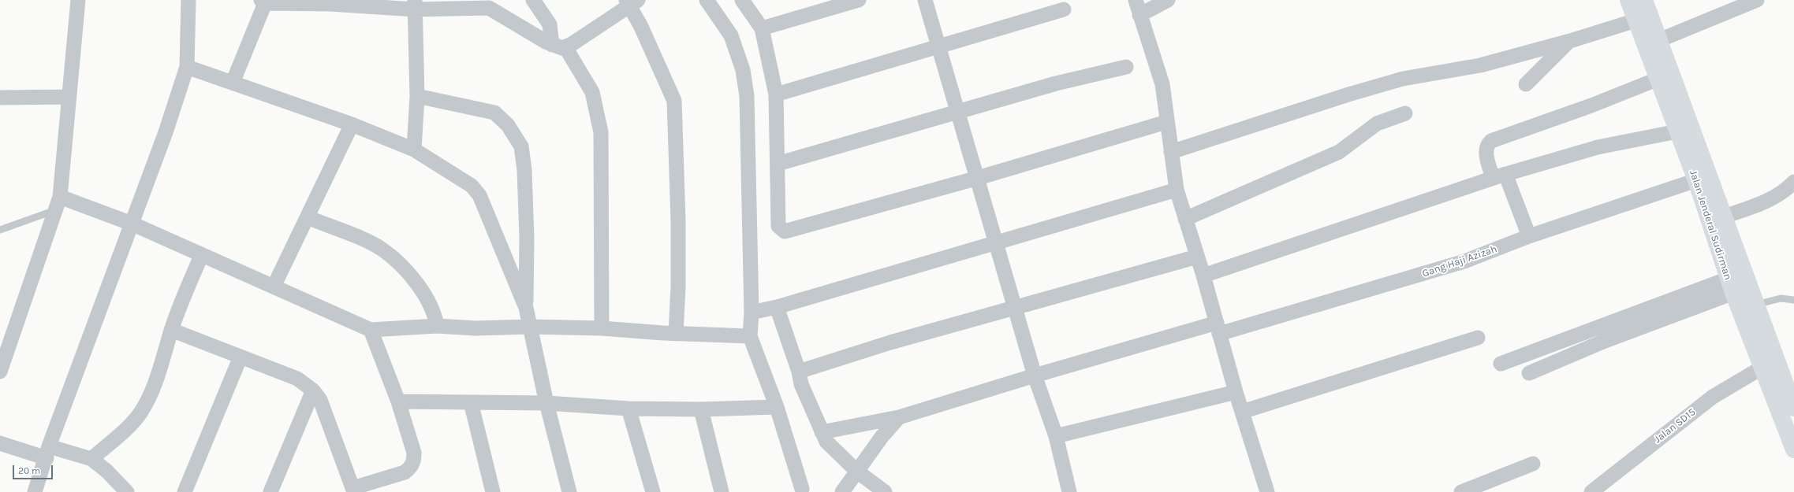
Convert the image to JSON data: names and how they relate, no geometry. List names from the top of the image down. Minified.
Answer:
{"streets":{"highway":["Jalan Jenderal Sudirman"],"street":["Gang Haji Azizah","Jalan SD15"]},"crossings":[["Jalan Jenderal Sudirman","Gang Haji Azizah"],["Jalan Jenderal Sudirman","Jalan SD15"]],"scale_bar":"20 m"}
